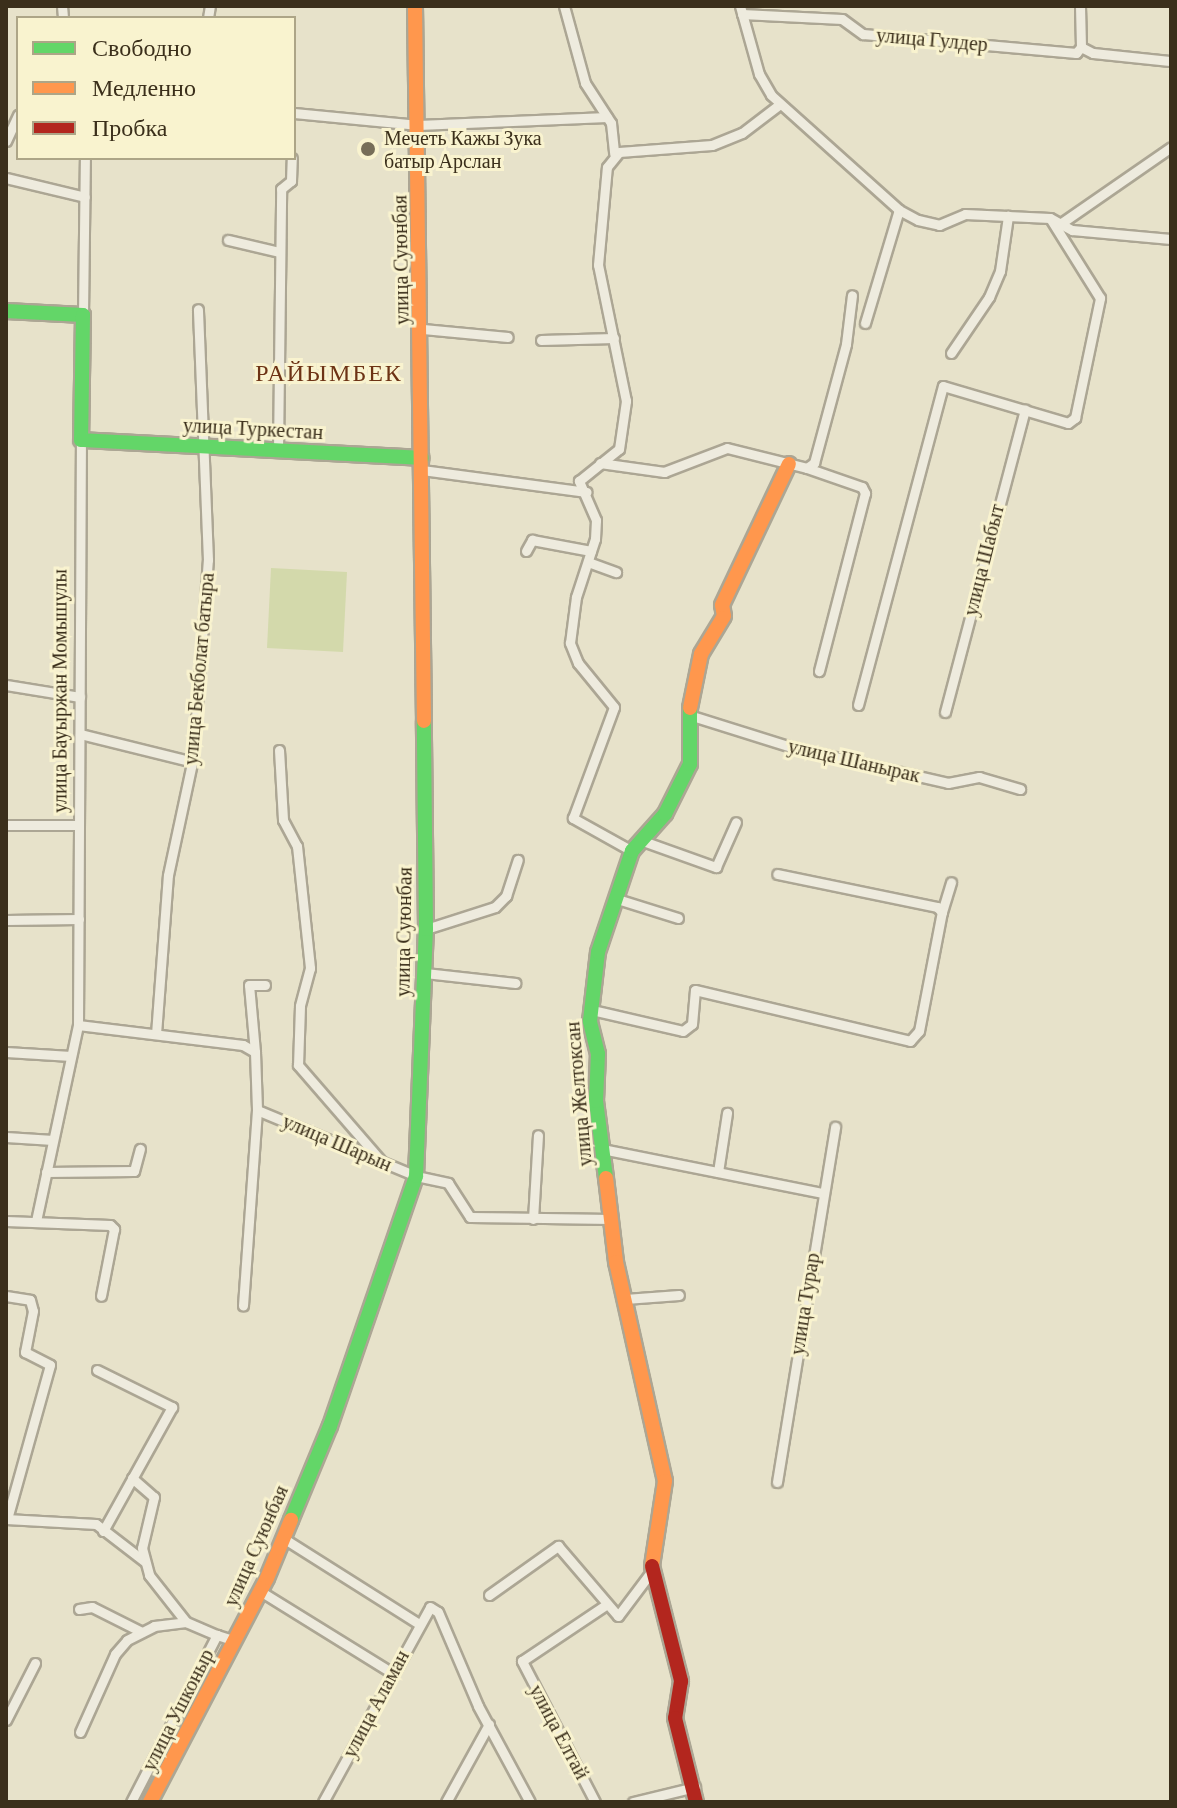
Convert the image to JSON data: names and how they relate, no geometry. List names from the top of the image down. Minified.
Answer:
{"streets":{"street":["улица Гулдер","улица Суюнбая","улица Туркестан","улица Шабыт","улица Бекболат батыра","улица Бауыржан Момышулы","улица Шанырак","улица Желтоксан","улица Шарын","улица Турар","улица Аламан","улица Ушконыр","улица Елтай"]},"crossings":[["улица Суюнбая","улица Туркестан"],["улица Суюнбая","улица Шарын"],["улица Суюнбая","улица Ушконыр"],["улица Туркестан","улица Бекболат батыра"],["улица Туркестан","улица Бауыржан Момышулы"],["улица Шанырак","улица Желтоксан"]],"districts":["РАЙЫМБЕК"],"places":["Мечеть Кажы Зука батыр Арслан"],"legend":["Свободно","Медленно","Пробка"]}
